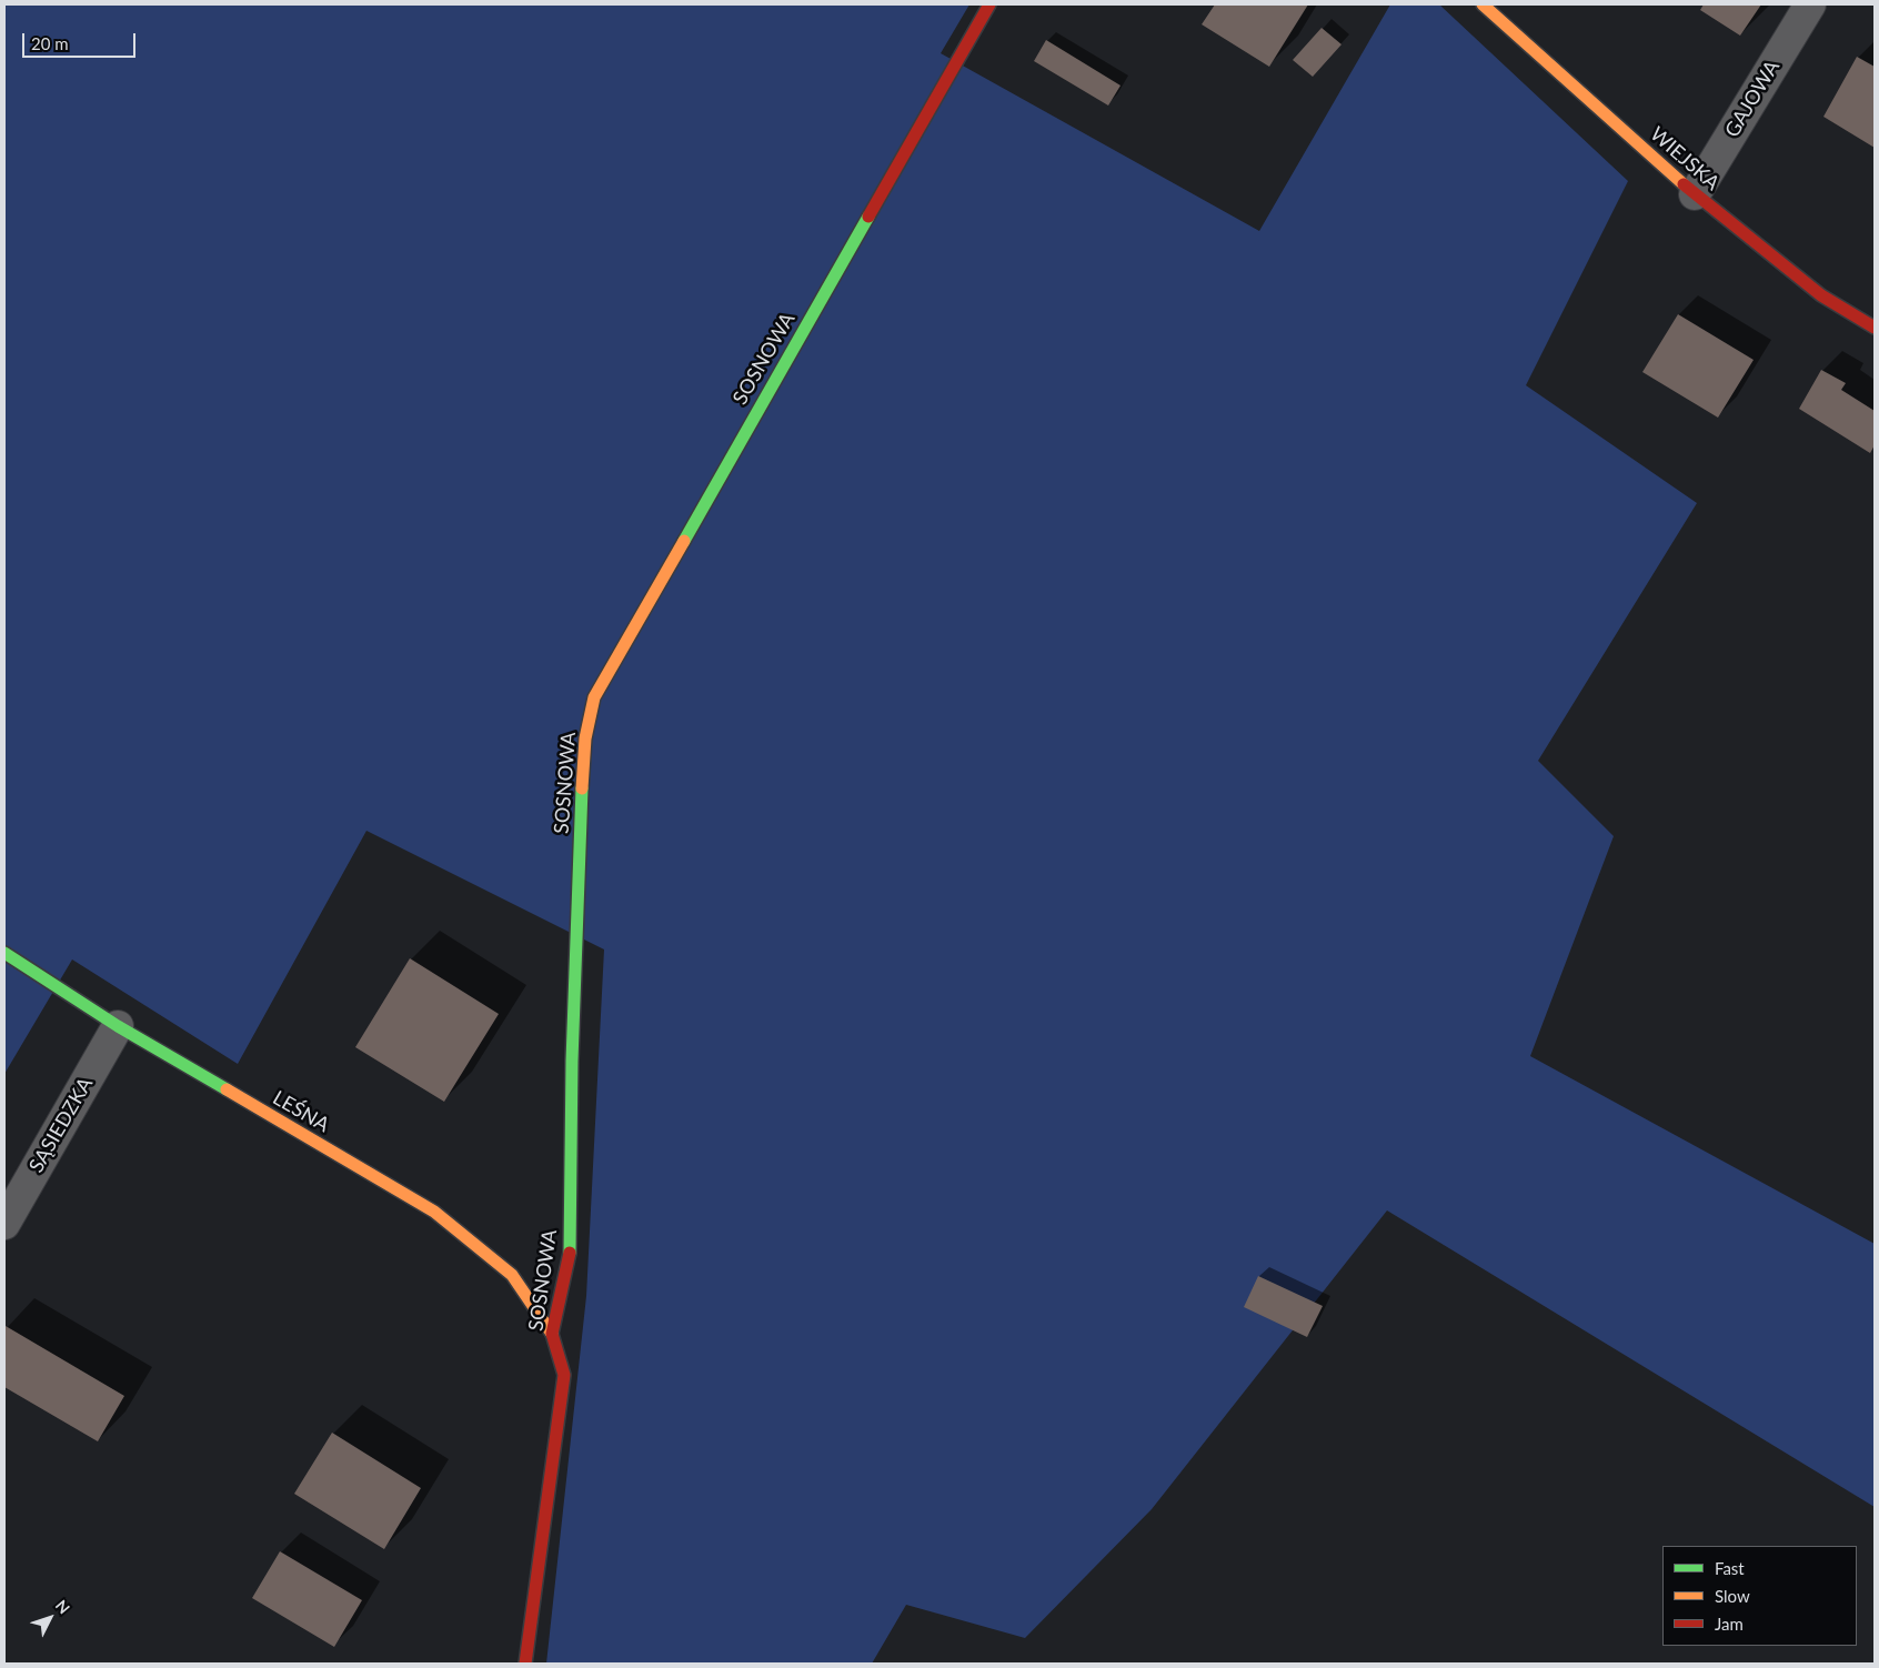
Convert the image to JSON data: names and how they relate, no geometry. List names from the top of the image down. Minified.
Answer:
{"streets":{"street":["GAJOWA","WIEJSKA","SOSNOWA","LEŚNA","SĄSIEDZKA"]},"crossings":[["GAJOWA","WIEJSKA"],["SOSNOWA","LEŚNA"],["LEŚNA","SĄSIEDZKA"]],"legend":["Fast","Slow","Jam"],"scale_bar":"20 m","north":"top right"}
